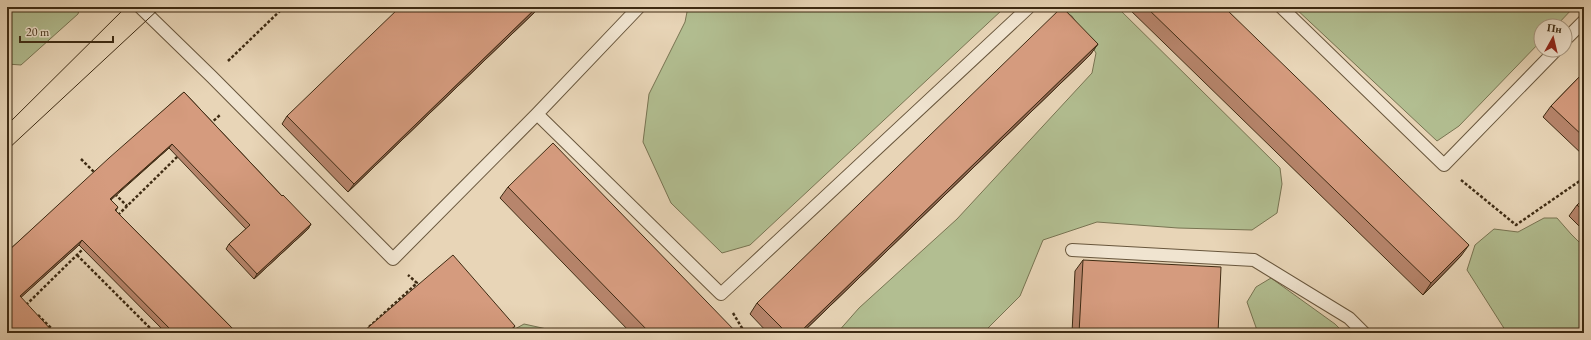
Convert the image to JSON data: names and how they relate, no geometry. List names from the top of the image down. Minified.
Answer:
{"scale_bar":"20 m","north":"top"}
